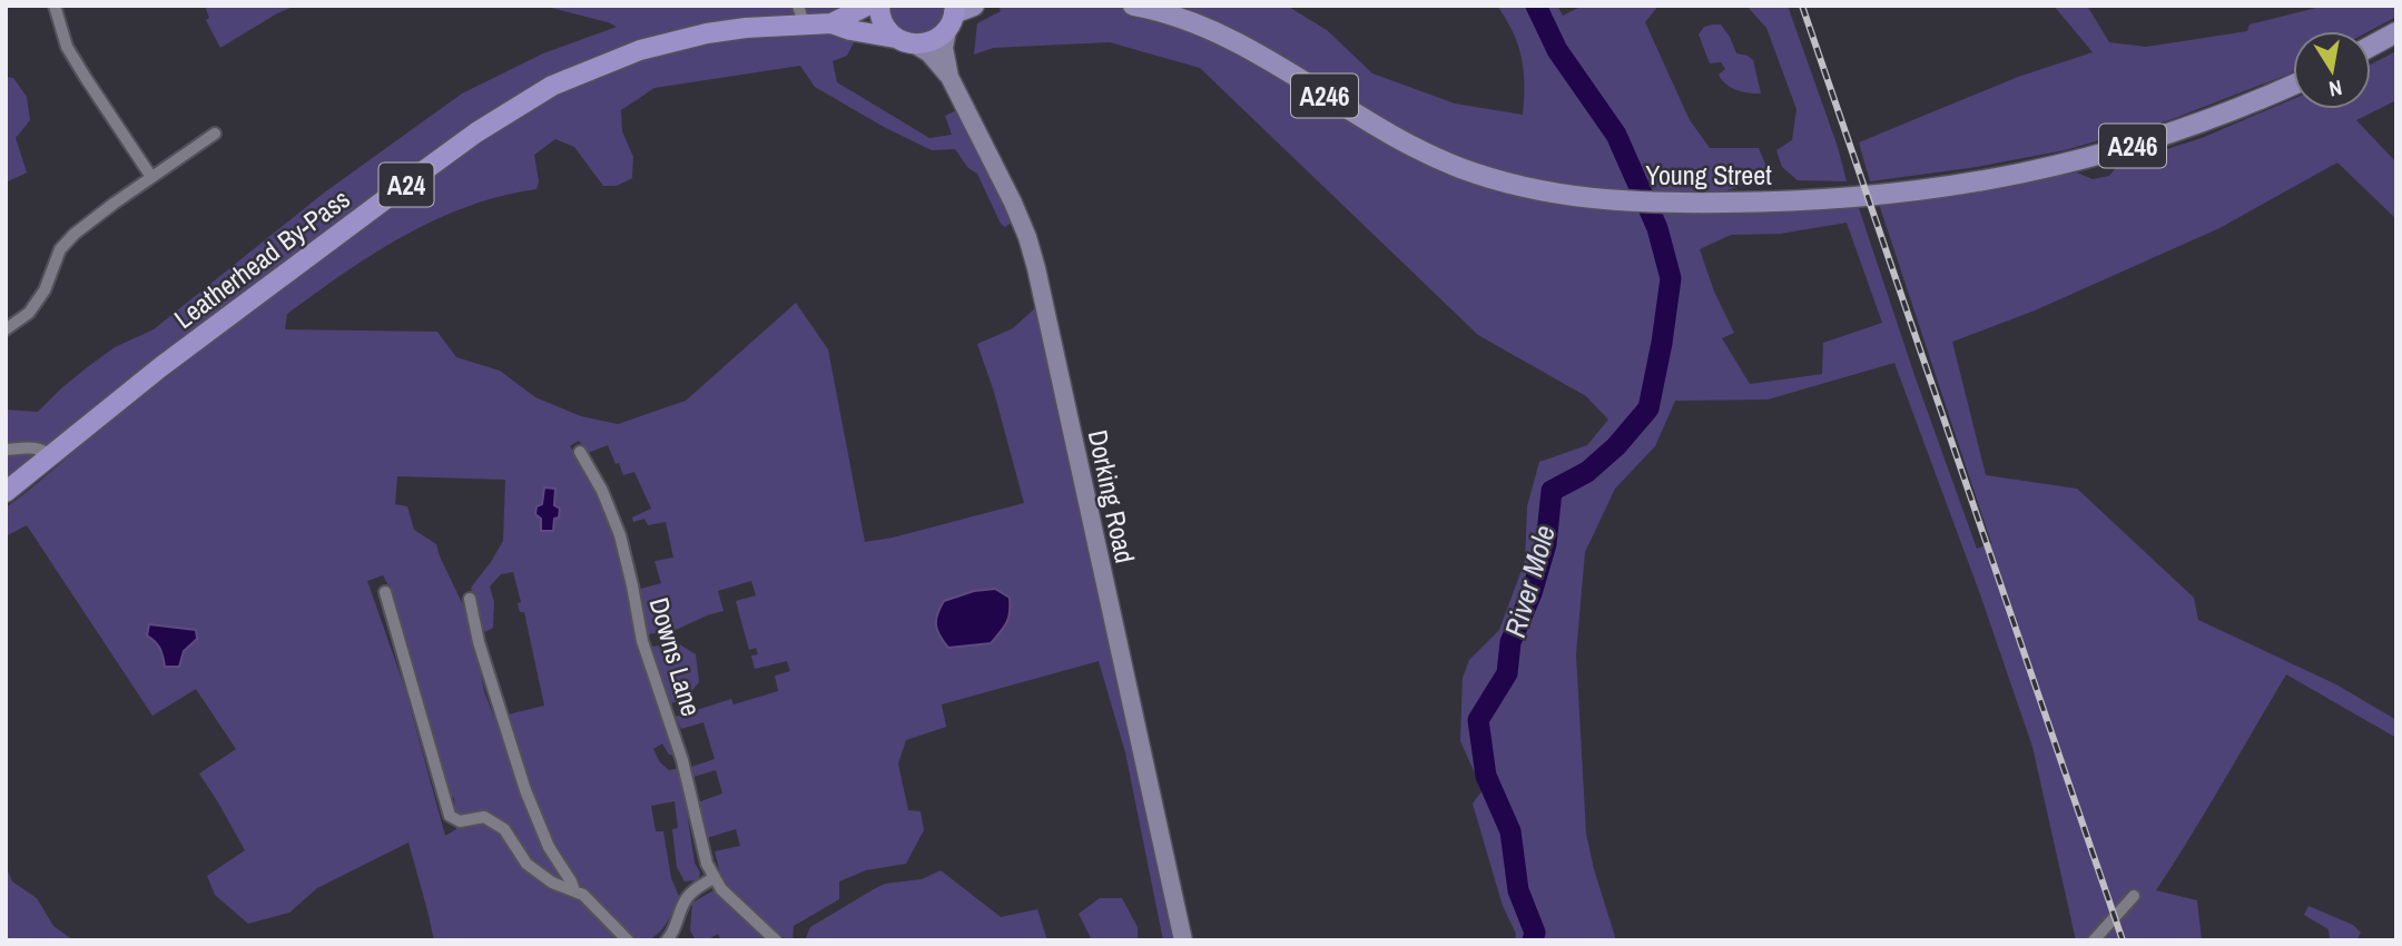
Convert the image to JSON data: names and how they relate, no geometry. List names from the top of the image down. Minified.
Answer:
{"streets":{"highway":["A24","Leatherhead By-Pass"],"main road":["A246","Young Street","Dorking Road"],"street":["Downs Lane"]},"crossings":[["Leatherhead By-Pass","Dorking Road"]],"water":["River Mole"],"north":"bottom"}
